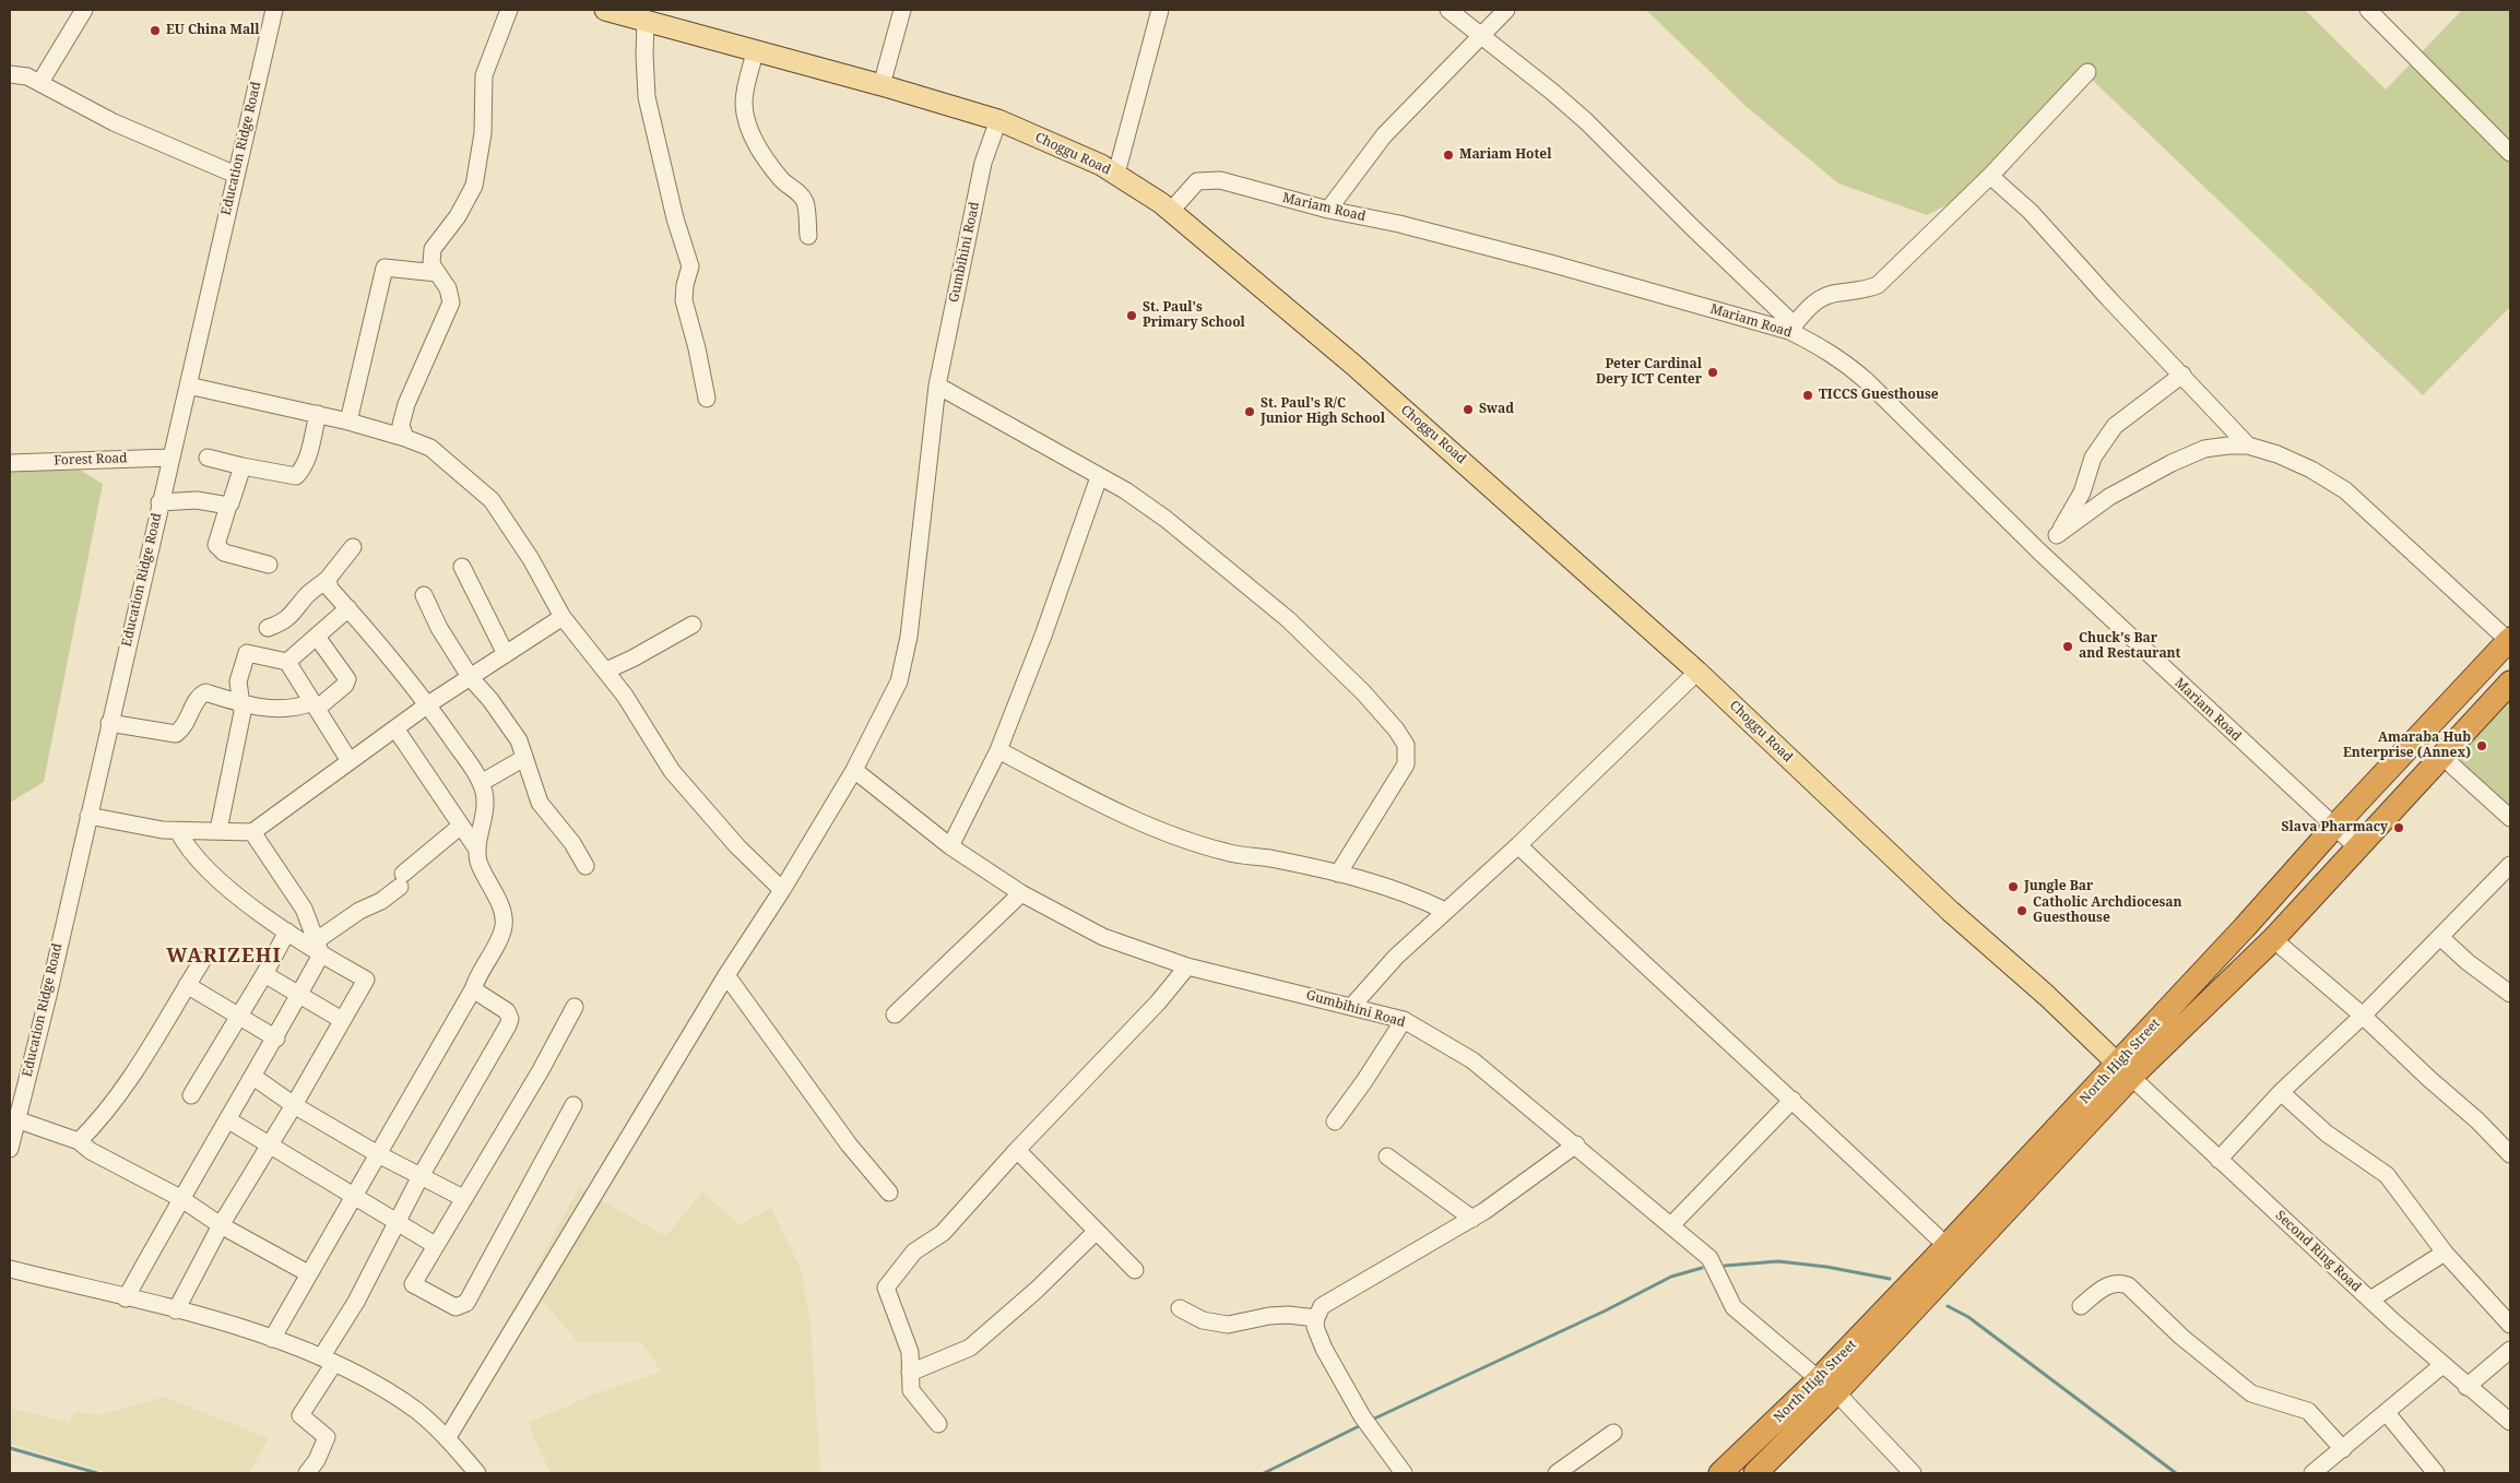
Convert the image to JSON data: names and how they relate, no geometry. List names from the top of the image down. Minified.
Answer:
{"streets":{"highway":["North High Street"],"main road":["Choggu Road"],"street":["Education Ridge Road","Mariam Road","Gumbihini Road","Forest Road","Second Ring Road"]},"crossings":[["Education Ridge Road","Forest Road"],["Choggu Road","Mariam Road"],["Choggu Road","Gumbihini Road"],["Choggu Road","North High Street"],["Choggu Road","Second Ring Road"],["Mariam Road","North High Street"],["Gumbihini Road","North High Street"],["North High Street","Second Ring Road"]],"districts":["WARIZEHI"],"places":["EU China Mall","Mariam Hotel","St. Paul's Primary School","Peter Cardinal Dery ICT Center","TICCS Guesthouse","Swad","St. Paul's R/C Junior High School","Chuck's Bar and Restaurant","Amaraba Hub Enterprise (Annex)","Slava Pharmacy","Jungle Bar","Catholic Archdiocesan Guesthouse"]}
